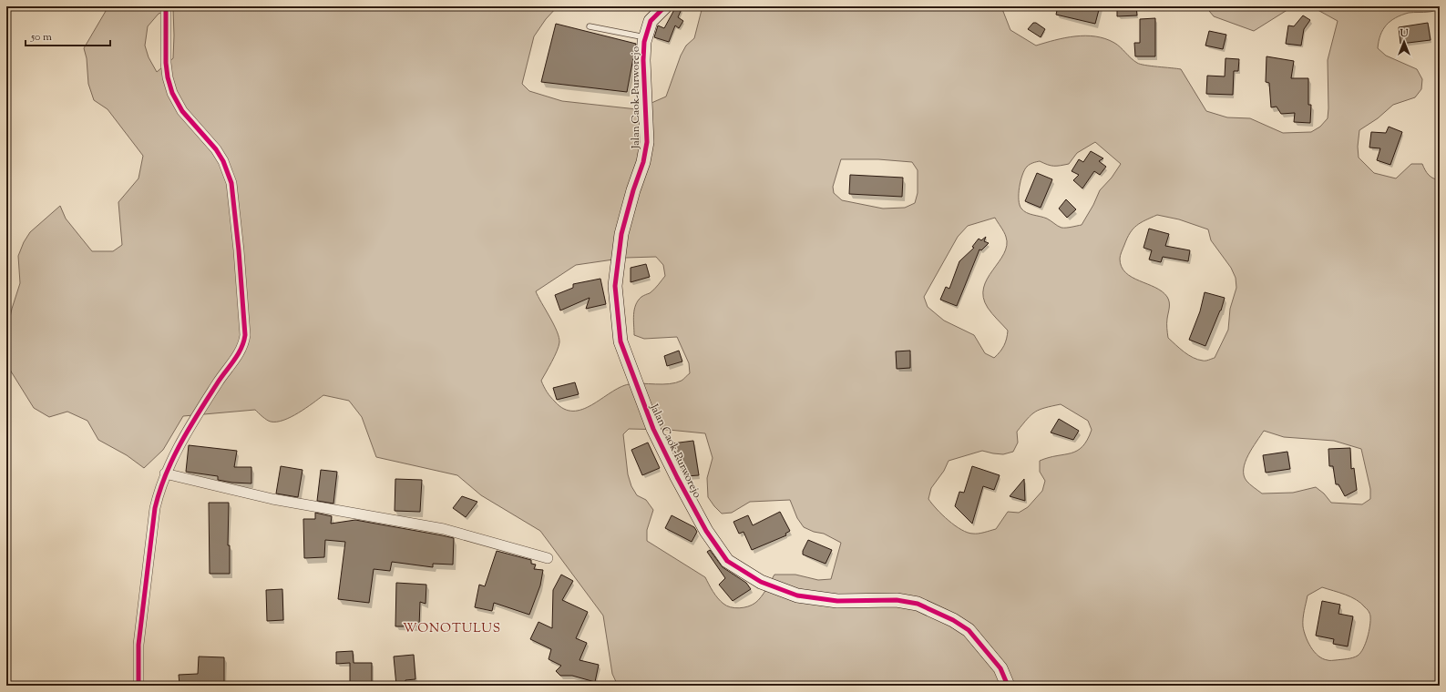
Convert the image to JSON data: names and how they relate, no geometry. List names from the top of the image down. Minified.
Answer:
{"streets":{"street":["Jalan Caok-Purworejo"]},"districts":["WONOTULUS"],"scale_bar":"50 m","north":"top"}
